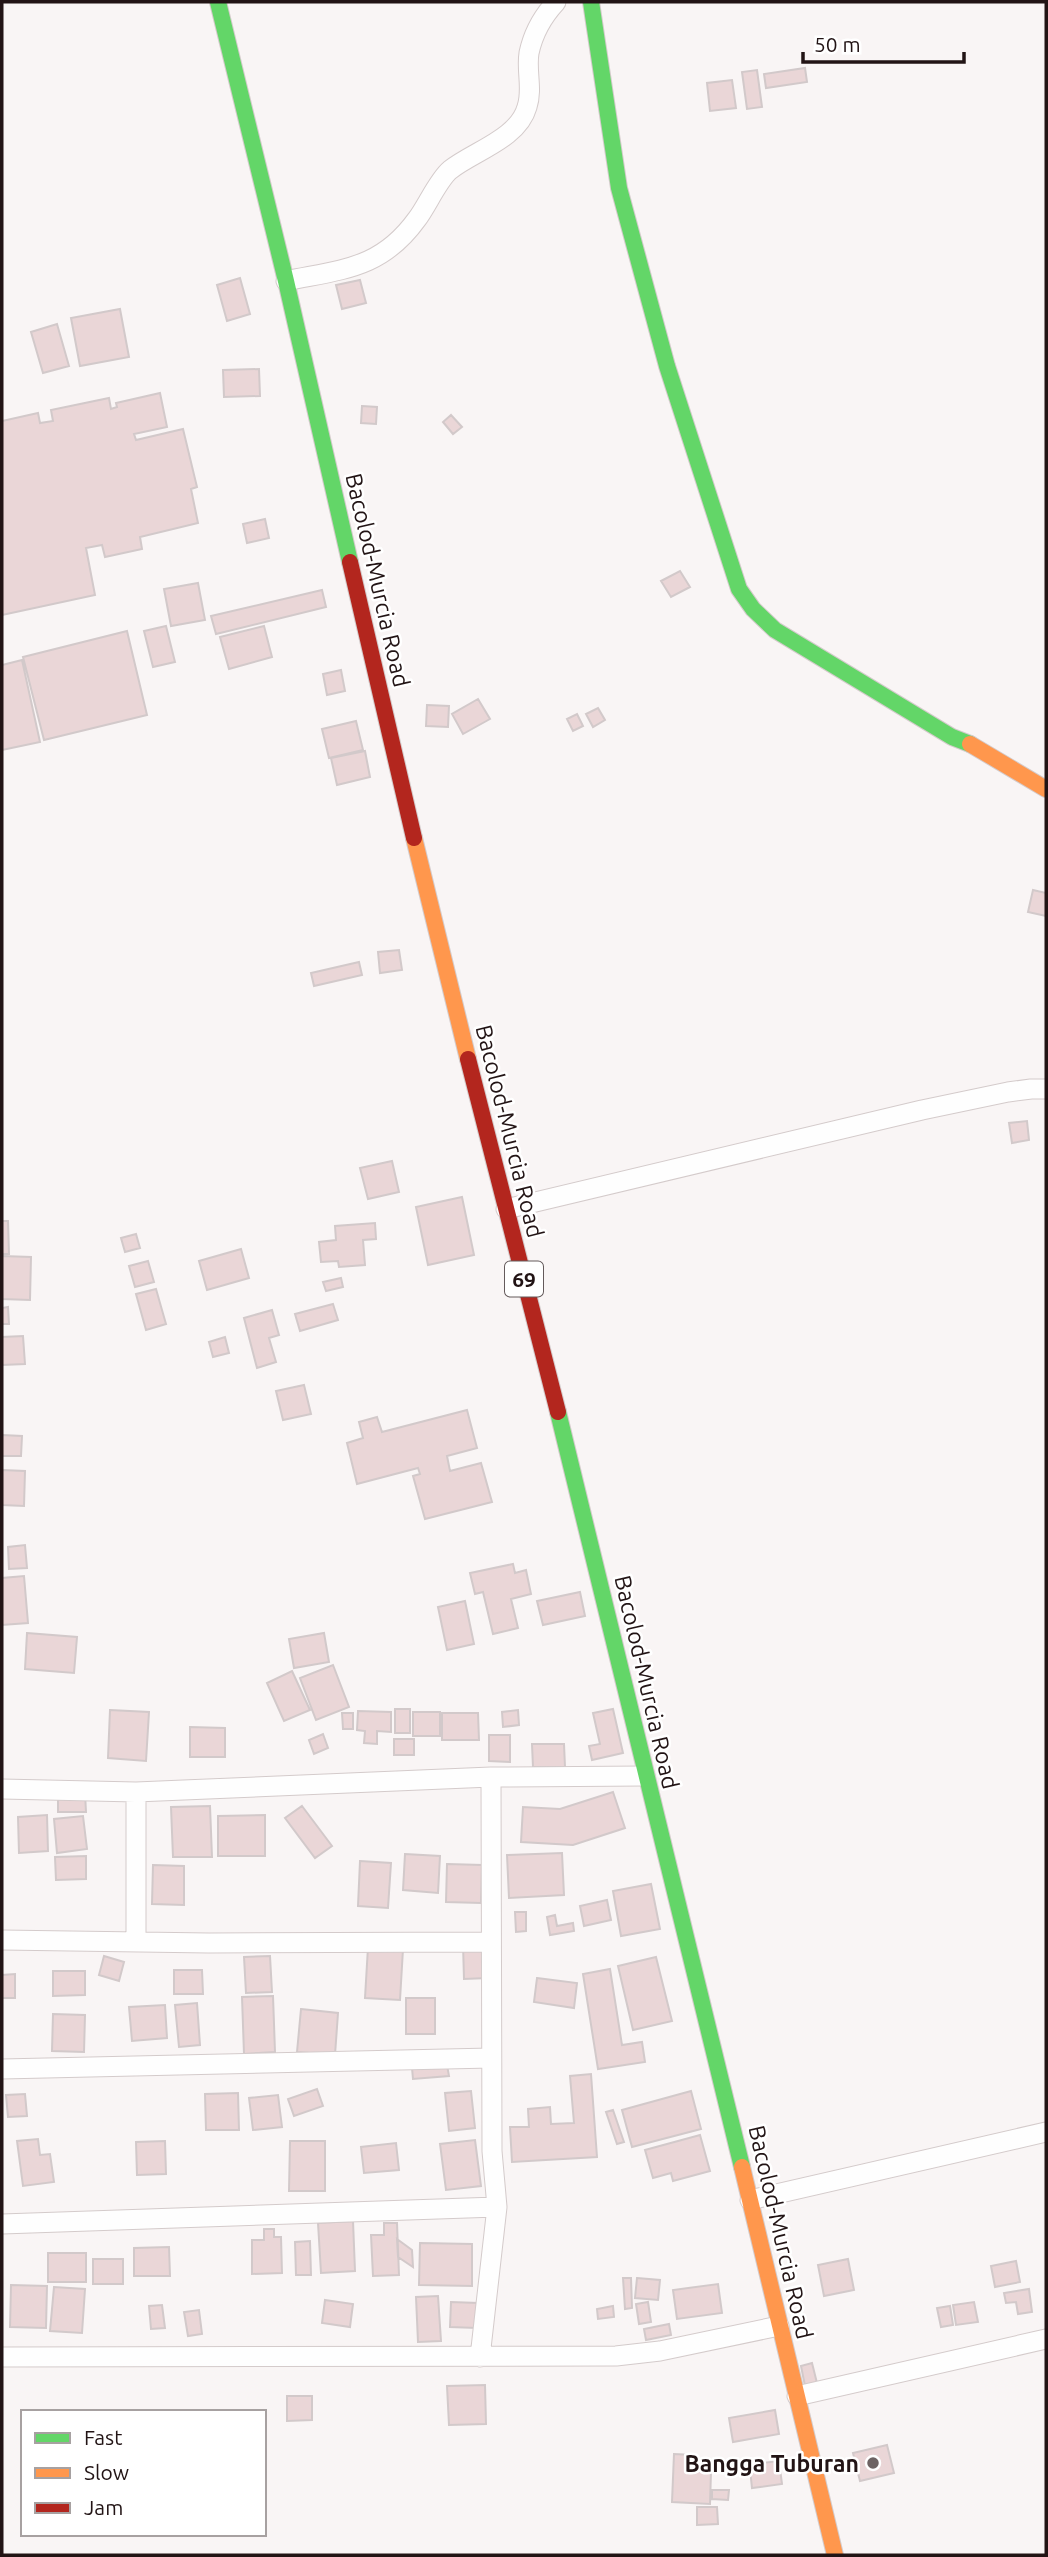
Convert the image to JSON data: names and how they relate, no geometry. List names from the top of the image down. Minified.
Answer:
{"streets":{"main road":["Bacolod-Murcia Road","69"]},"places":["Bangga Tuburan"],"legend":["Fast","Slow","Jam"],"scale_bar":"50 m"}
